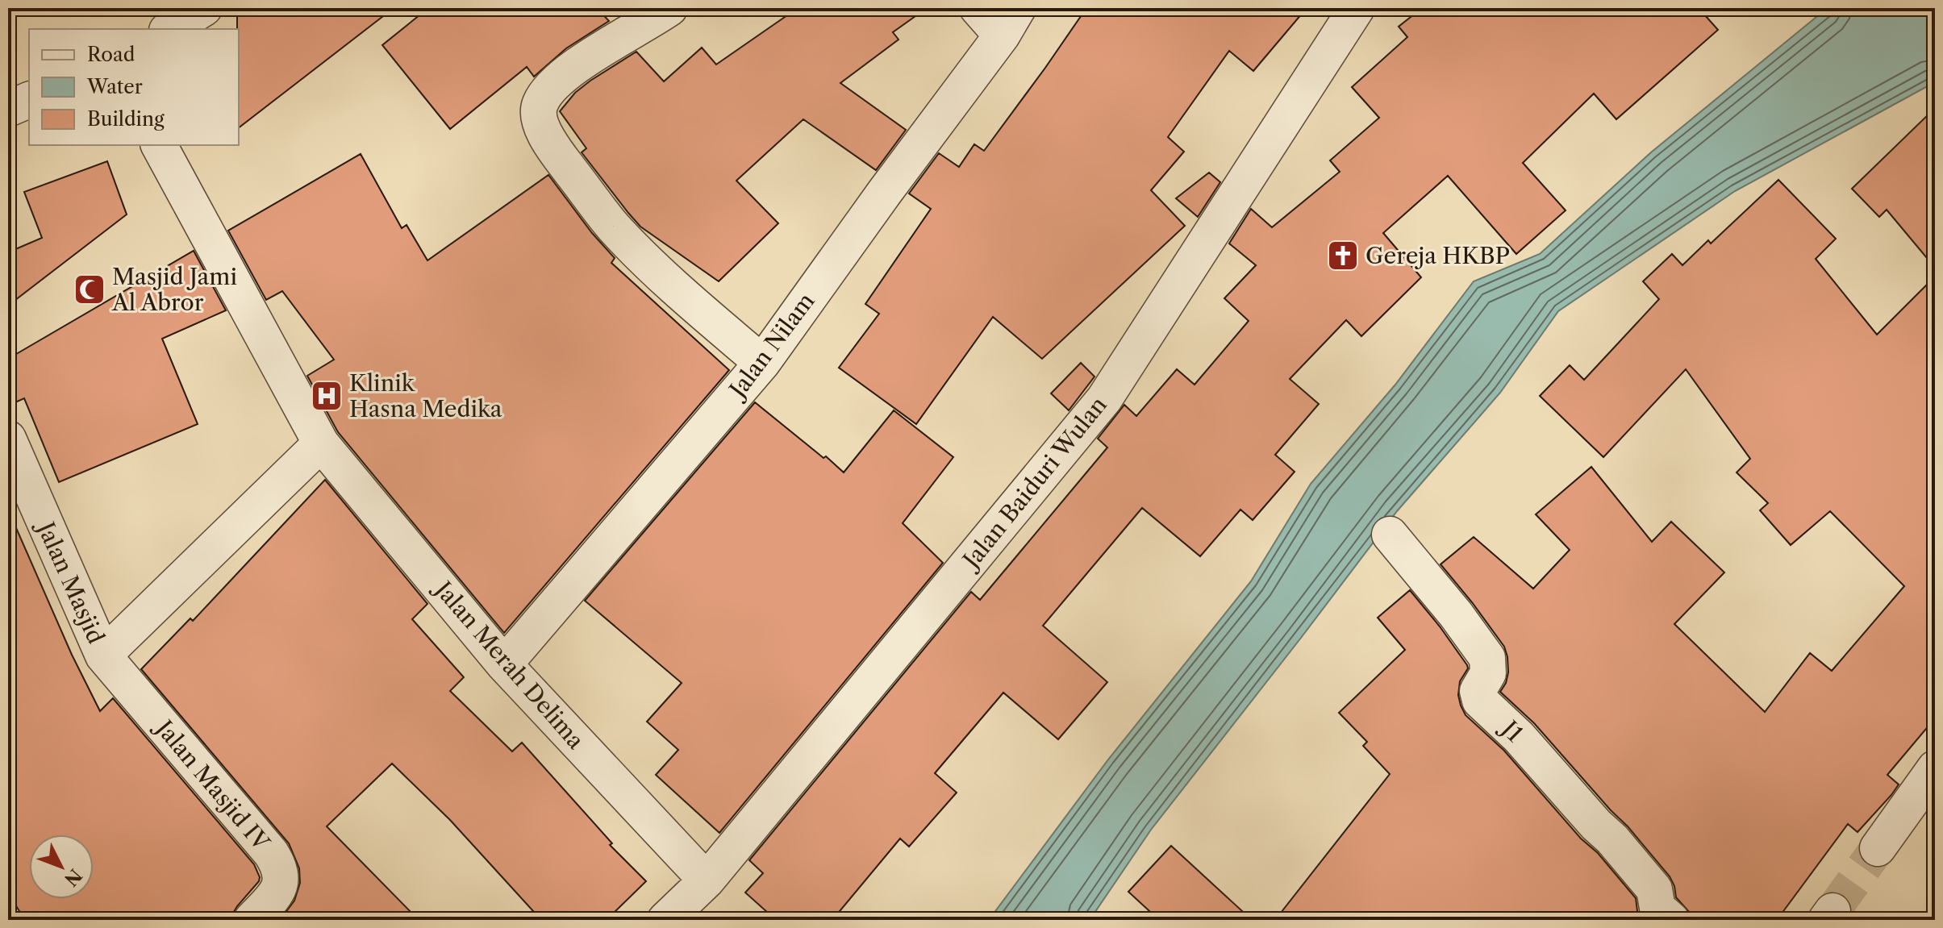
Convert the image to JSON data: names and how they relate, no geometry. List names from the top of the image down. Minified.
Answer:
{"streets":{"street":["Jalan Nilam","Jalan Baiduri Wulan","Jalan Masjid","Jalan Merah Delima","J1","Jalan Masjid IV"]},"crossings":[["Jalan Nilam","Jalan Merah Delima"],["Jalan Baiduri Wulan","Jalan Merah Delima"],["Jalan Masjid","Jalan Masjid IV"]],"places":{"church":["Gereja HKBP"],"mosque":["Masjid Jami Al Abror"],"hospital":["Klinik Hasna Medika"]},"legend":["Road","Water","Building"],"north":"bottom right"}
